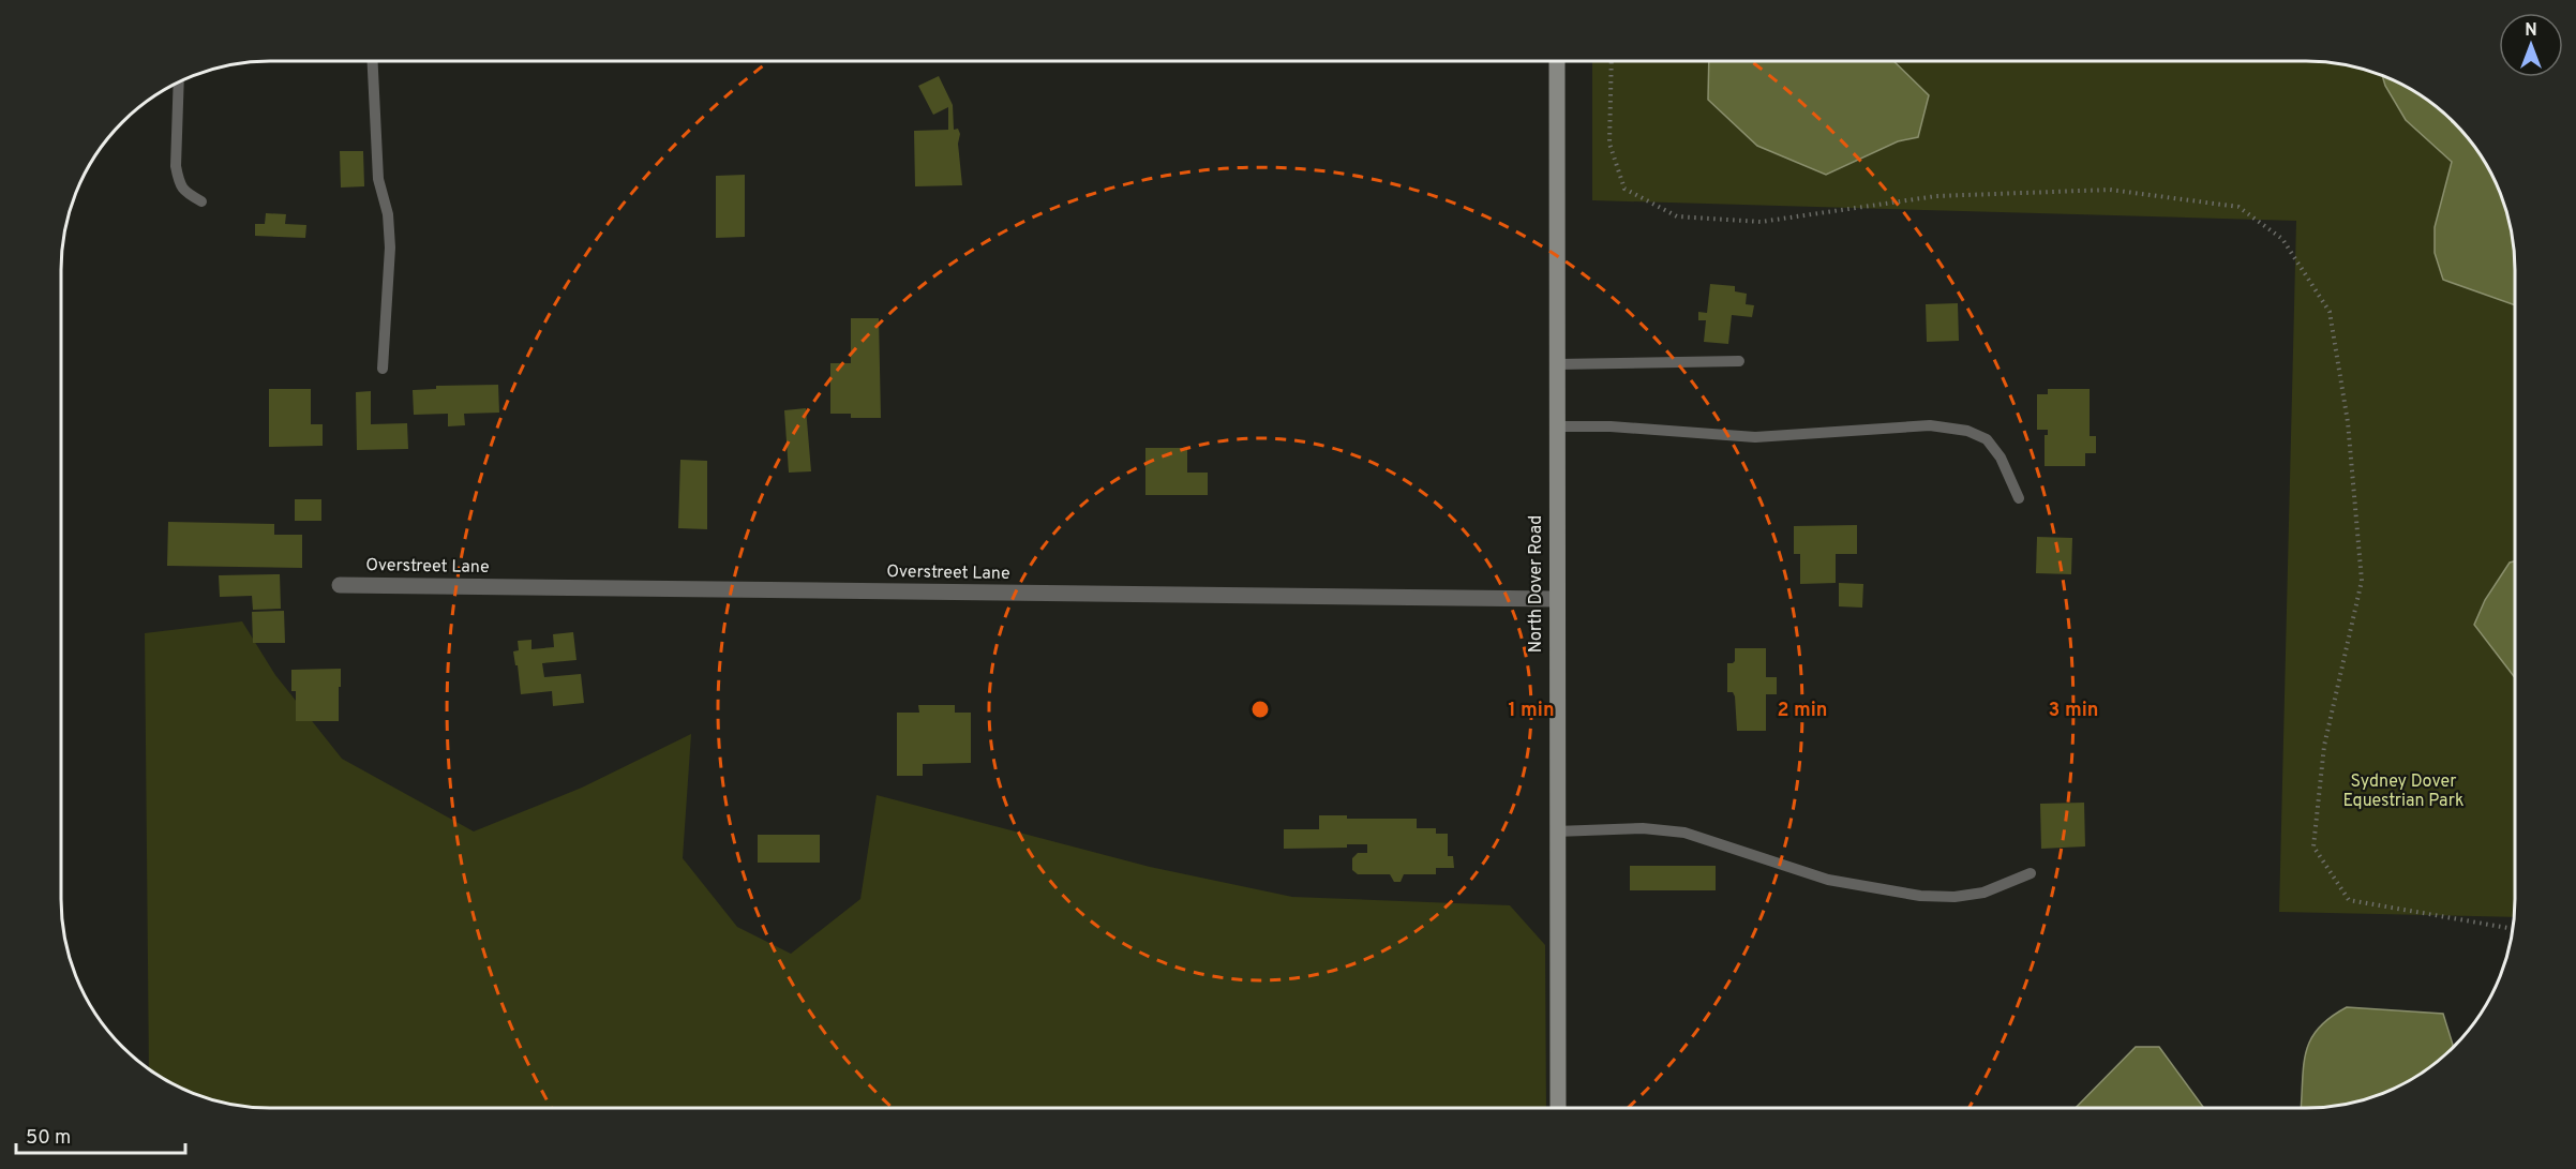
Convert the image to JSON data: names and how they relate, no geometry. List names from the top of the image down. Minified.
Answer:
{"streets":{"street":["Overstreet Lane","North Dover Road"]},"crossings":[["Overstreet Lane","North Dover Road"]],"parks":["Sydney Dover Equestrian Park"],"scale_bar":"50 m","north":"top","rings":["1 min","2 min","3 min"]}
